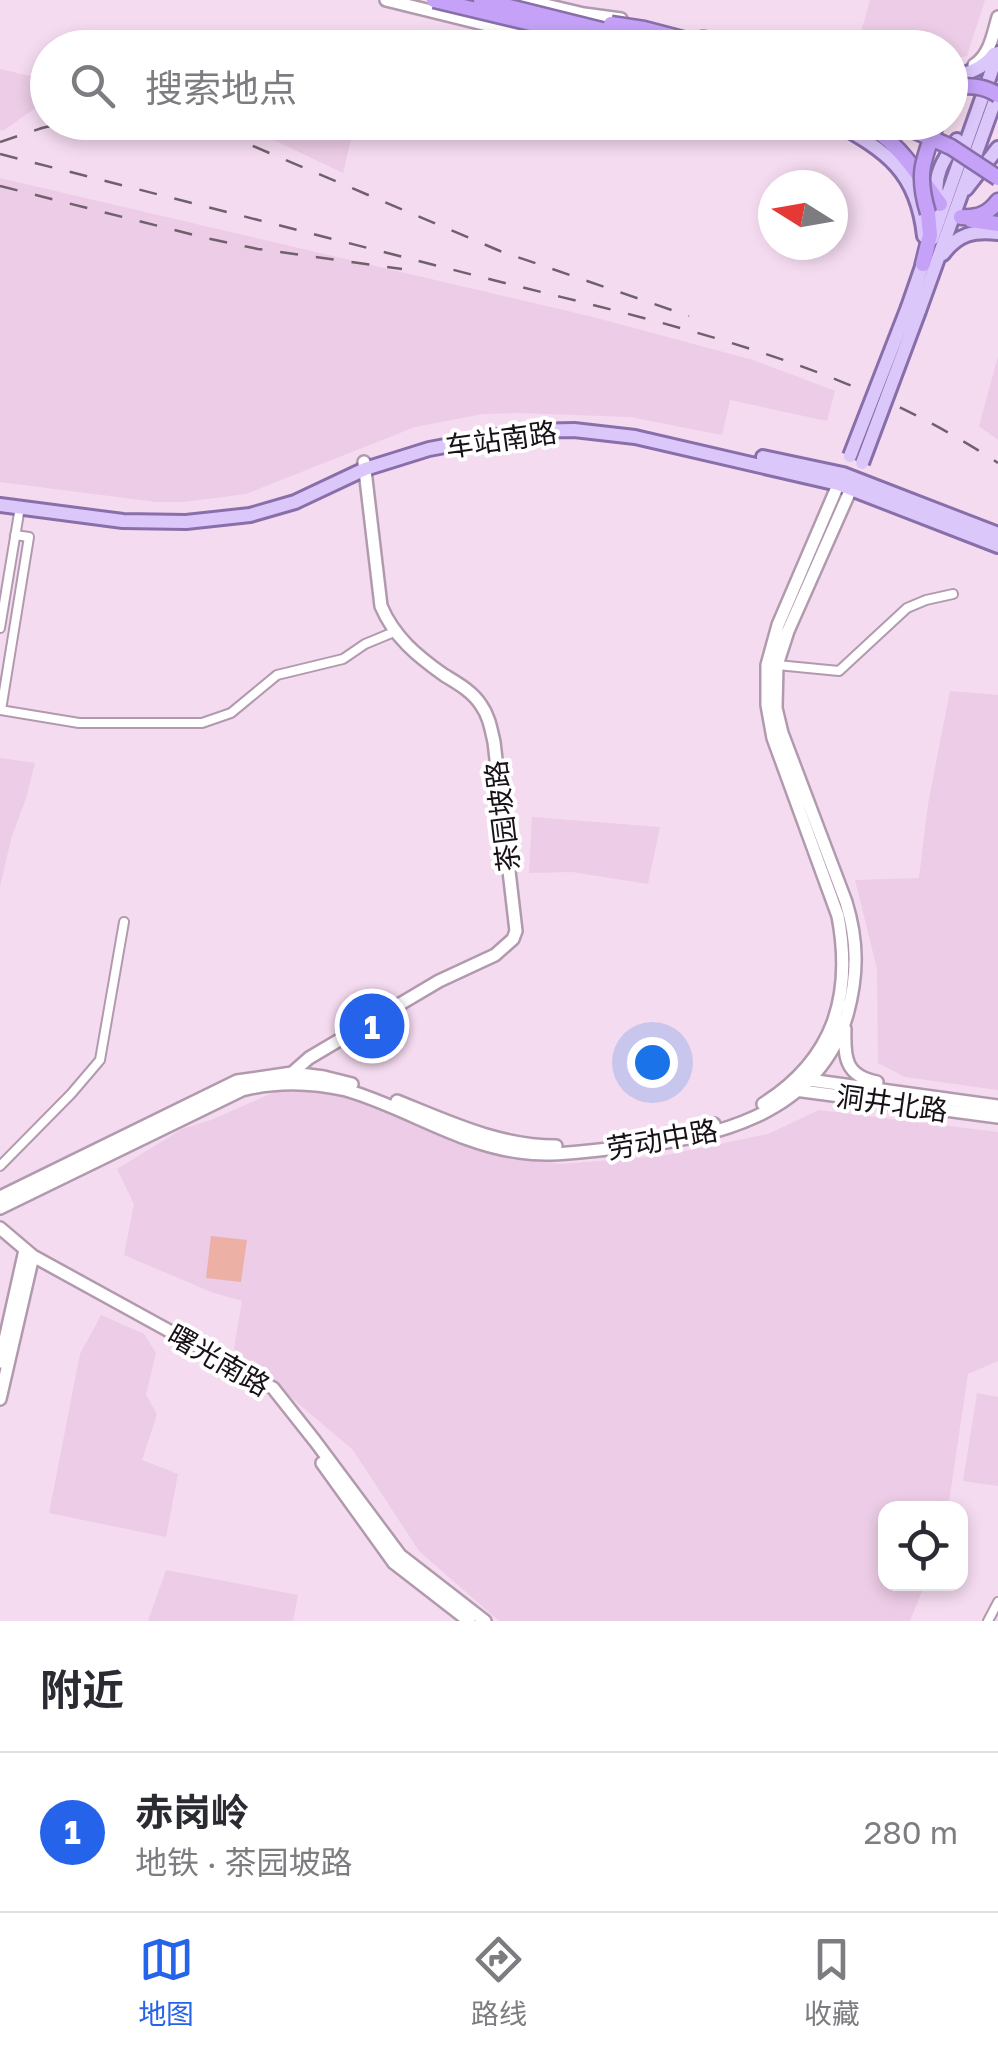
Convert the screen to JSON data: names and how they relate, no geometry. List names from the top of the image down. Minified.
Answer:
{"streets":{"main road":["车站南路","茶园坡路","洞井北路","劳动中路","曙光南路"]},"crossings":[["车站南路","劳动中路"],["茶园坡路","劳动中路"],["洞井北路","劳动中路"]],"north":"left","page":{"search":"搜索地点","pins":"1","heading":"附近","list":[{"mark":"1","name":"赤岗岭","note":"地铁 · 茶园坡路","value":"280 m"}],"nav":["地图","路线","收藏"]}}
